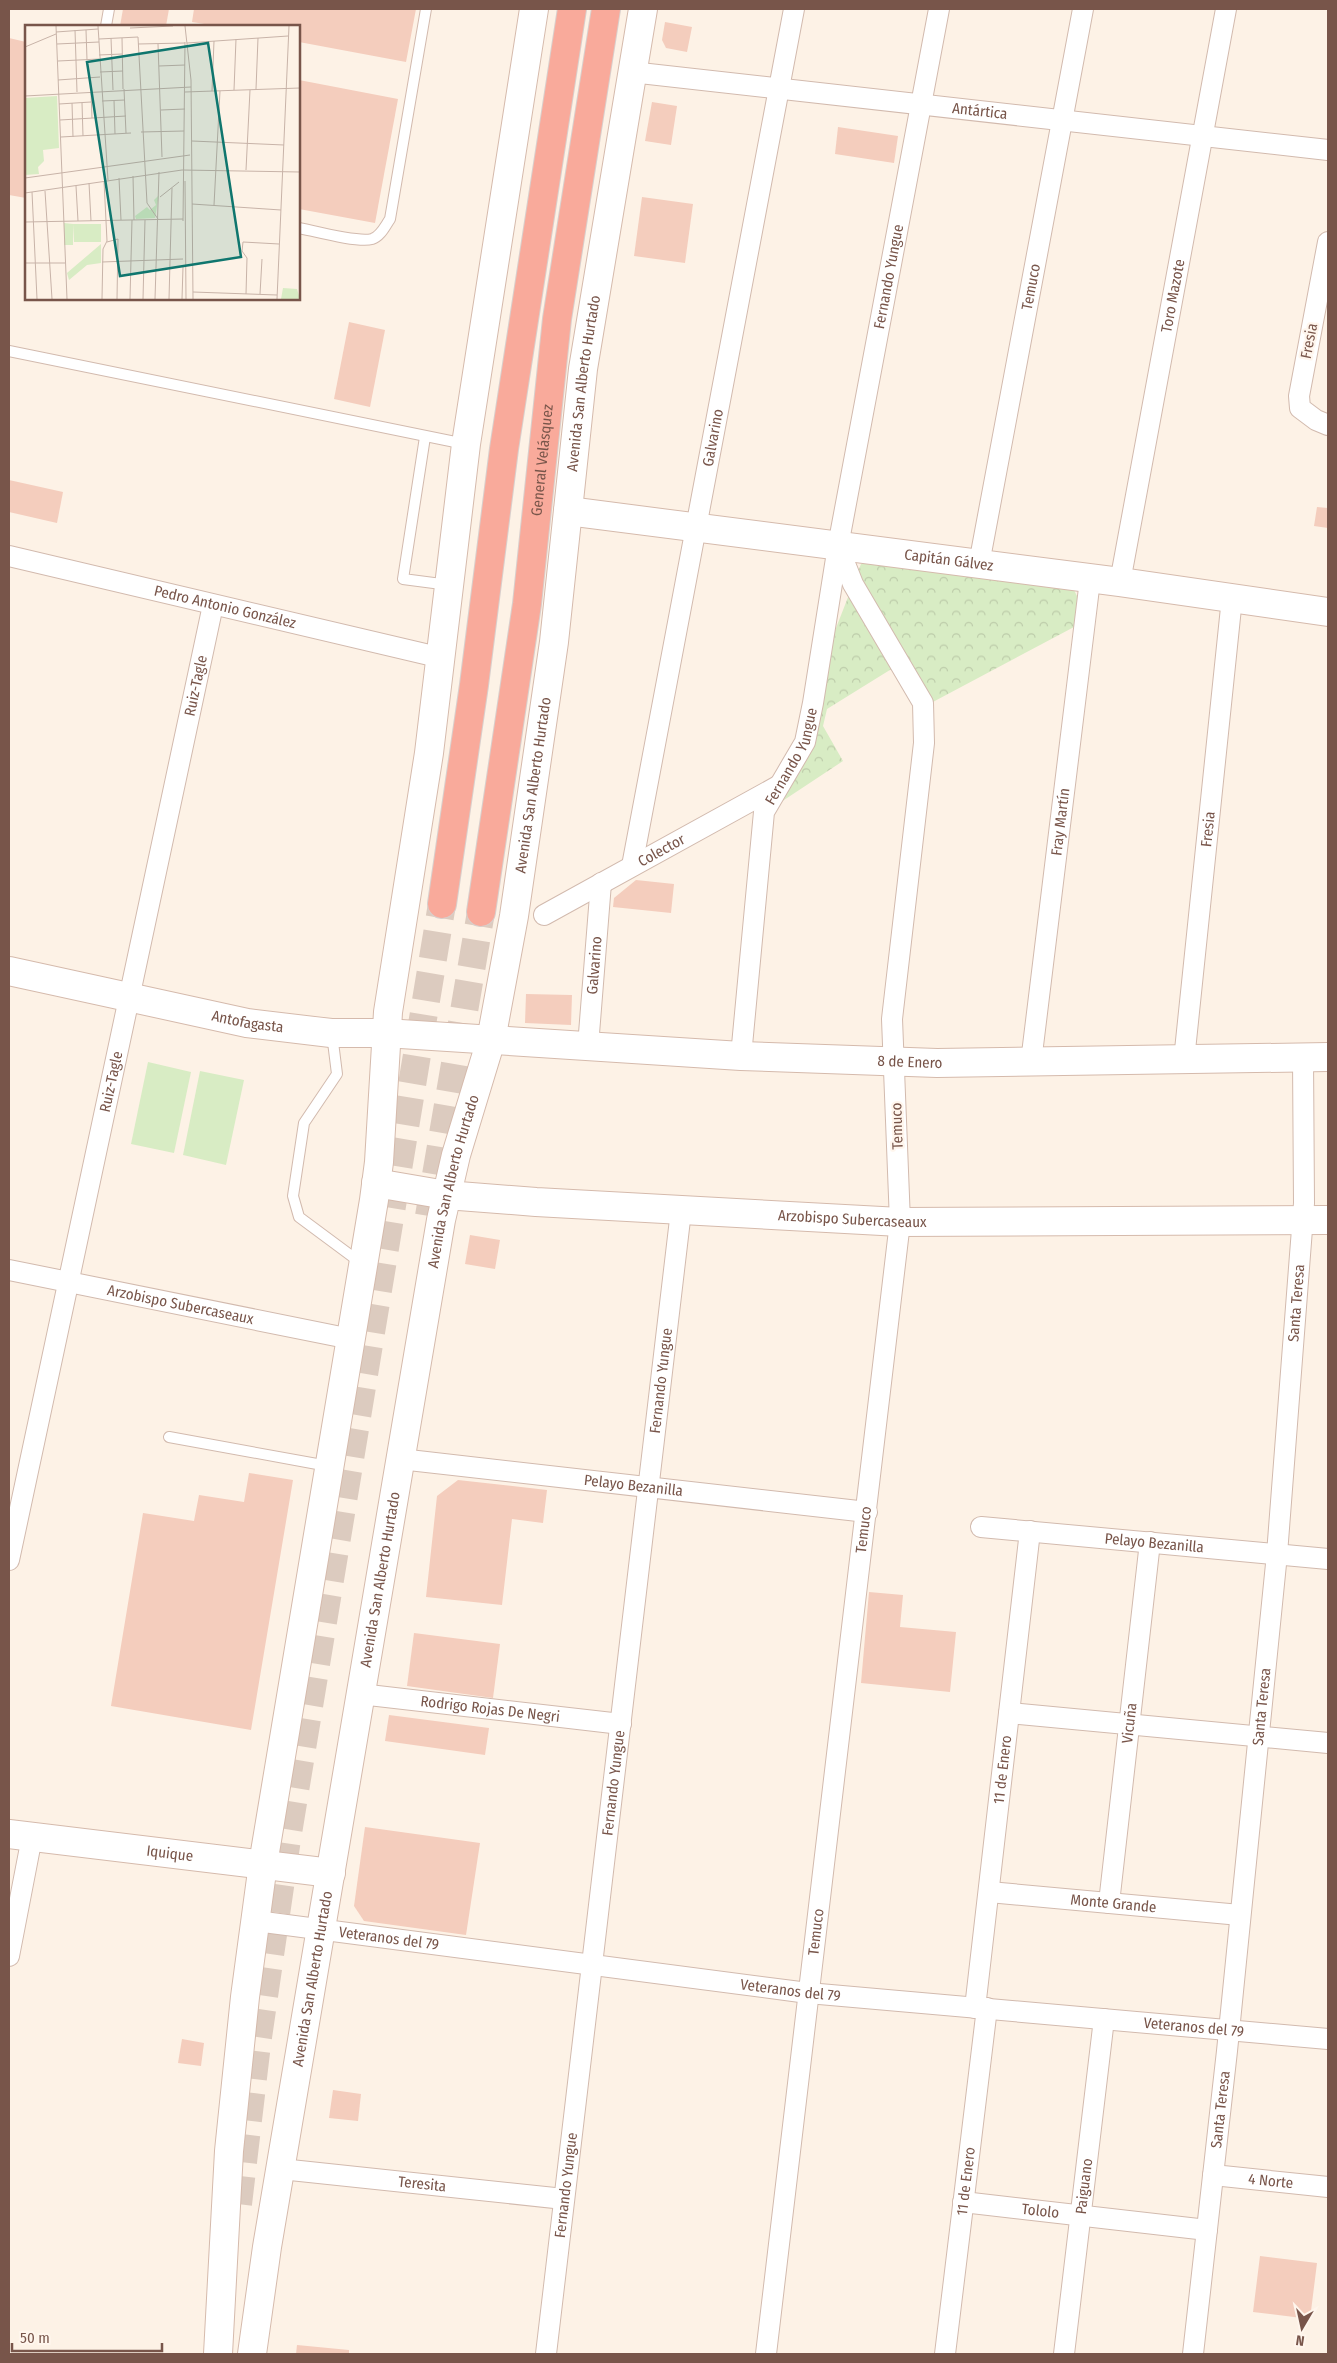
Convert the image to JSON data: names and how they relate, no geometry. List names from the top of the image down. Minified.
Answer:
{"streets":{"highway":["General Velásquez"],"main road":["Avenida San Alberto Hurtado","Capitán Gálvez","Antofagasta","8 de Enero","Arzobispo Subercaseaux","Iquique"],"street":["Antártica","Fernando Yungue","Temuco","Toro Mazote","Fresia","Galvarino","Pedro Antonio González","Ruiz-Tagle","Fray Martín","Colector","Santa Teresa","Pelayo Bezanilla","Rodrigo Rojas De Negri","Vicuña","11 de Enero","Monte Grande","Veteranos del 79","4 Norte","Teresita","Paiguano","Tololo"]},"crossings":[["Antártica","Fernando Yungue"],["Antártica","Temuco"],["Antártica","Toro Mazote"],["Antártica","Avenida San Alberto Hurtado"],["Antártica","Galvarino"],["Fernando Yungue","Temuco"],["Fernando Yungue","Capitán Gálvez"],["Fernando Yungue","Colector"],["Fernando Yungue","8 de Enero"],["Fernando Yungue","Arzobispo Subercaseaux"],["Fernando Yungue","Pelayo Bezanilla"],["Fernando Yungue","Rodrigo Rojas De Negri"],["Fernando Yungue","Veteranos del 79"],["Fernando Yungue","Teresita"],["Temuco","Capitán Gálvez"],["Temuco","8 de Enero"],["Temuco","Arzobispo Subercaseaux"],["Temuco","Pelayo Bezanilla"],["Temuco","Veteranos del 79"],["Toro Mazote","Capitán Gálvez"],["Fresia","Capitán Gálvez"],["Fresia","8 de Enero"],["Avenida San Alberto Hurtado","Capitán Gálvez"],["Avenida San Alberto Hurtado","Antofagasta"],["Avenida San Alberto Hurtado","8 de Enero"],["Avenida San Alberto Hurtado","Arzobispo Subercaseaux"],["Avenida San Alberto Hurtado","Pelayo Bezanilla"],["Avenida San Alberto Hurtado","Rodrigo Rojas De Negri"],["Avenida San Alberto Hurtado","Iquique"],["Avenida San Alberto Hurtado","Veteranos del 79"],["Avenida San Alberto Hurtado","Teresita"],["Galvarino","Capitán Gálvez"],["Galvarino","Colector"],["Galvarino","8 de Enero"],["Capitán Gálvez","Fray Martín"],["Pedro Antonio González","Ruiz-Tagle"],["Ruiz-Tagle","Antofagasta"],["Ruiz-Tagle","Arzobispo Subercaseaux"],["Fray Martín","8 de Enero"],["Antofagasta","8 de Enero"],["8 de Enero","Santa Teresa"],["Arzobispo Subercaseaux","Santa Teresa"],["Santa Teresa","Pelayo Bezanilla"],["Santa Teresa","Monte Grande"],["Santa Teresa","Veteranos del 79"],["Santa Teresa","4 Norte"],["Santa Teresa","Tololo"],["Pelayo Bezanilla","Vicuña"],["Pelayo Bezanilla","11 de Enero"],["Vicuña","Monte Grande"],["11 de Enero","Monte Grande"],["11 de Enero","Veteranos del 79"],["11 de Enero","Tololo"],["Veteranos del 79","Paiguano"],["Paiguano","Tololo"]],"scale_bar":"50 m","north":"bottom"}
